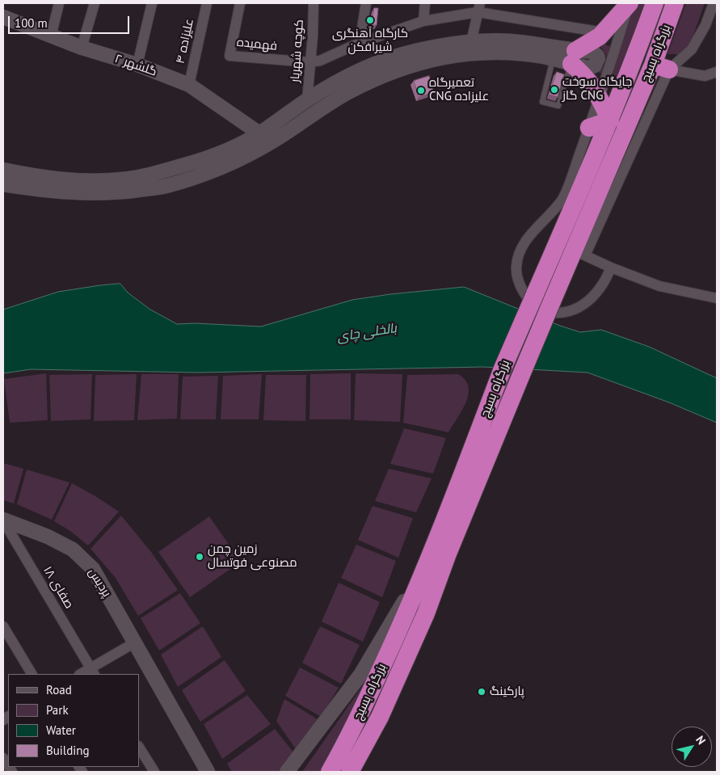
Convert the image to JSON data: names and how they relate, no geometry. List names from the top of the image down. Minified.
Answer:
{"streets":{"highway":["بزرگراه بسیج"],"main road":["گلشهر ۲","پردیس"],"street":["علیزاده ۴","فهمیده","کوچه شهریار","صفای ۱۸"]},"crossings":[["علیزاده ۴","گلشهر ۲"],["فهمیده","کوچه شهریار"],["پردیس","صفای ۱۸"]],"water":["بالخلی چای"],"places":["کارگاه آهنگری شیرافکن","جایگاه سوخت گاز CNG","تعمیرگاه CNG علیزاده","زمین چمن مصنوعی فوتسال","پارکینگ"],"legend":["Road","Park","Water","Building"],"scale_bar":"100 m","north":"top right"}
